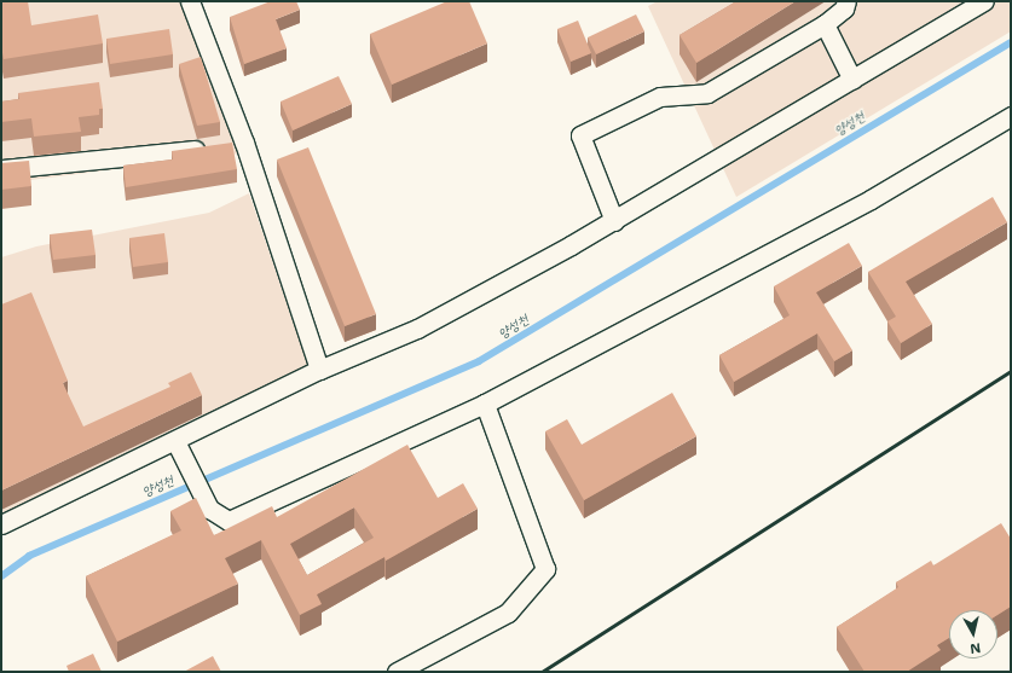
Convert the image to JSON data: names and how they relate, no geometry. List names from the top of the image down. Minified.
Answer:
{"water":["양성천"],"north":"bottom"}
